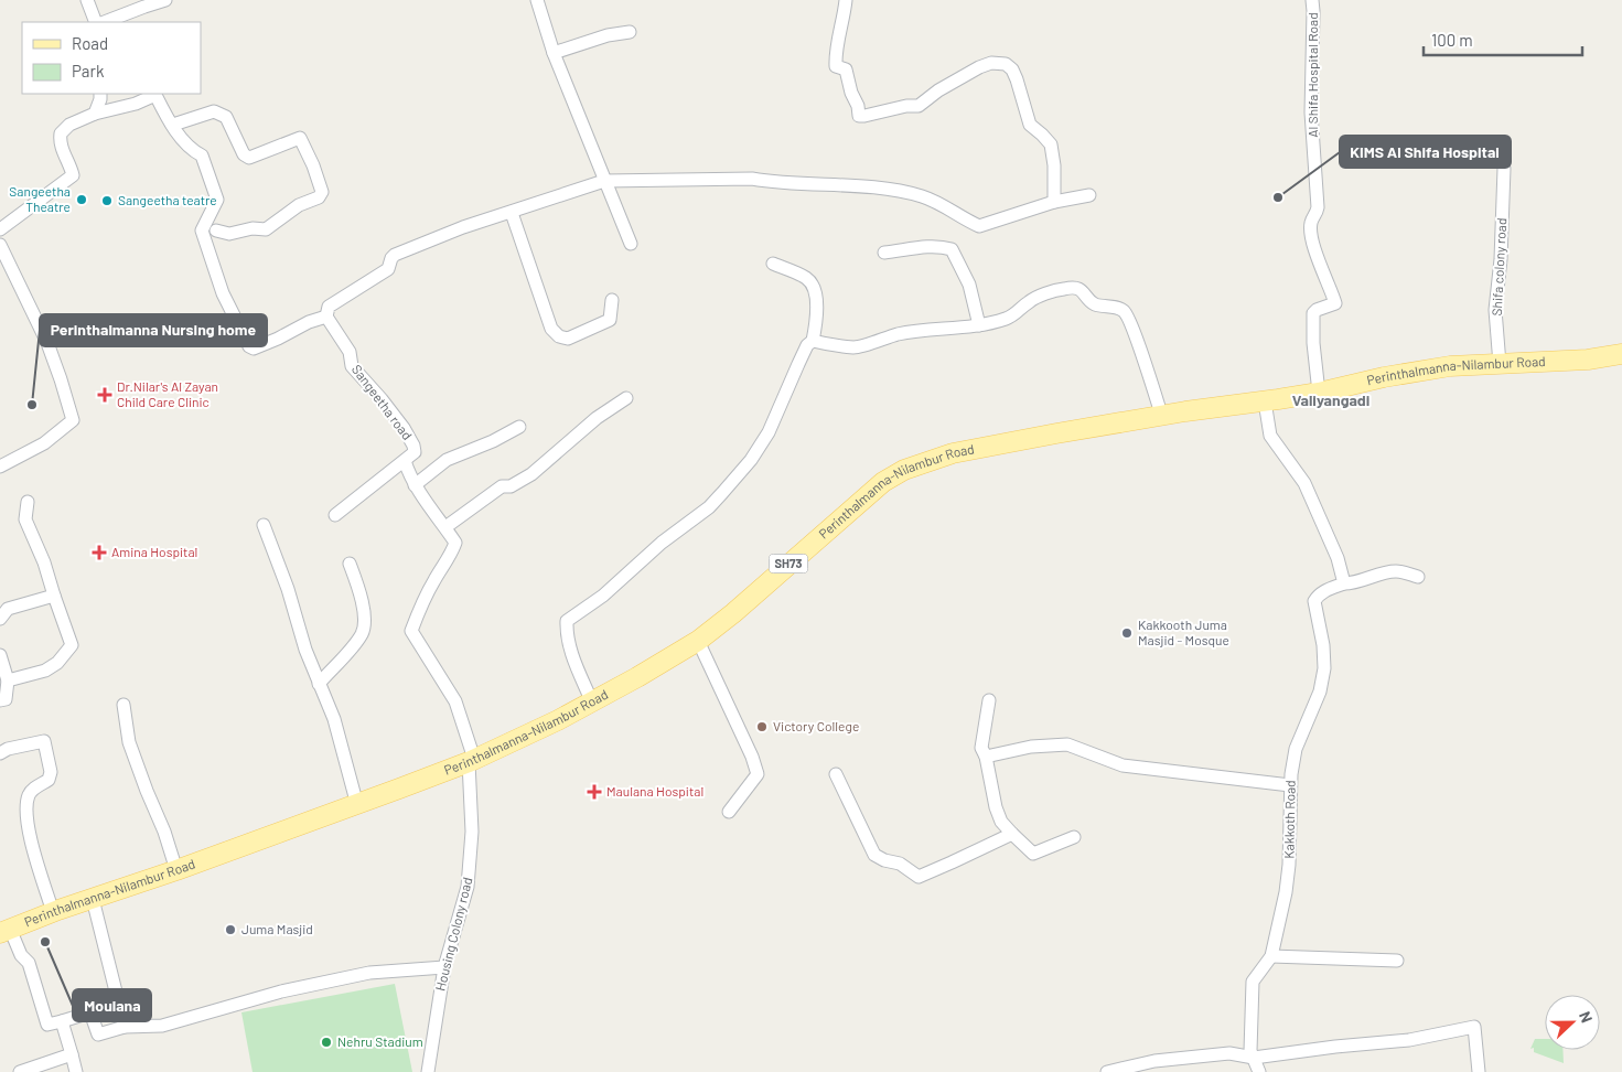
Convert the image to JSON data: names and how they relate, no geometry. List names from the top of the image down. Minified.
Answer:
{"streets":{"main road":["Perinthalmanna-Nilambur Road","SH73"],"street":["Al Shifa Hospital Road","Shifa colony road","Sangeetha road","Kakkoth Road","Housing Colony road"]},"crossings":[["Al Shifa Hospital Road","Perinthalmanna-Nilambur Road"],["Shifa colony road","Perinthalmanna-Nilambur Road"],["Perinthalmanna-Nilambur Road","Housing Colony road"]],"districts":["Valiyangadi"],"places":{"other":["KIMS Al Shifa Hospital","Sangeetha Theatre","Sangeetha teatre","Perinthalmanna Nursing home","Kakkooth Juma Masjid - Mosque","Victory College","Juma Masjid","Moulana","Nehru Stadium"],"health":["Dr.Nilar's Al Zayan Child Care Clinic","Amina Hospital","Maulana Hospital"]},"legend":["Road","Park"],"scale_bar":"100 m","north":"right"}
